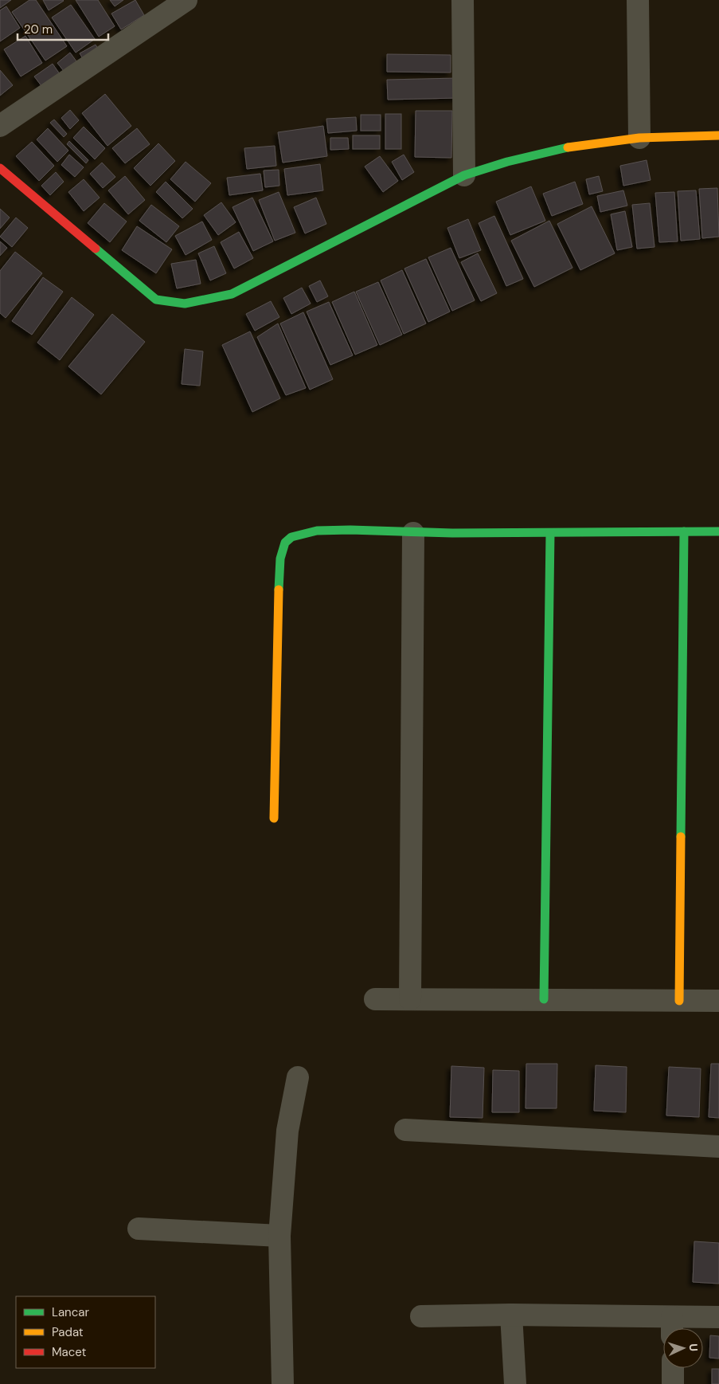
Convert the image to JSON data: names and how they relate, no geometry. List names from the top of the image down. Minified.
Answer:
{"legend":["Lancar","Padat","Macet"],"scale_bar":"20 m","north":"right"}
